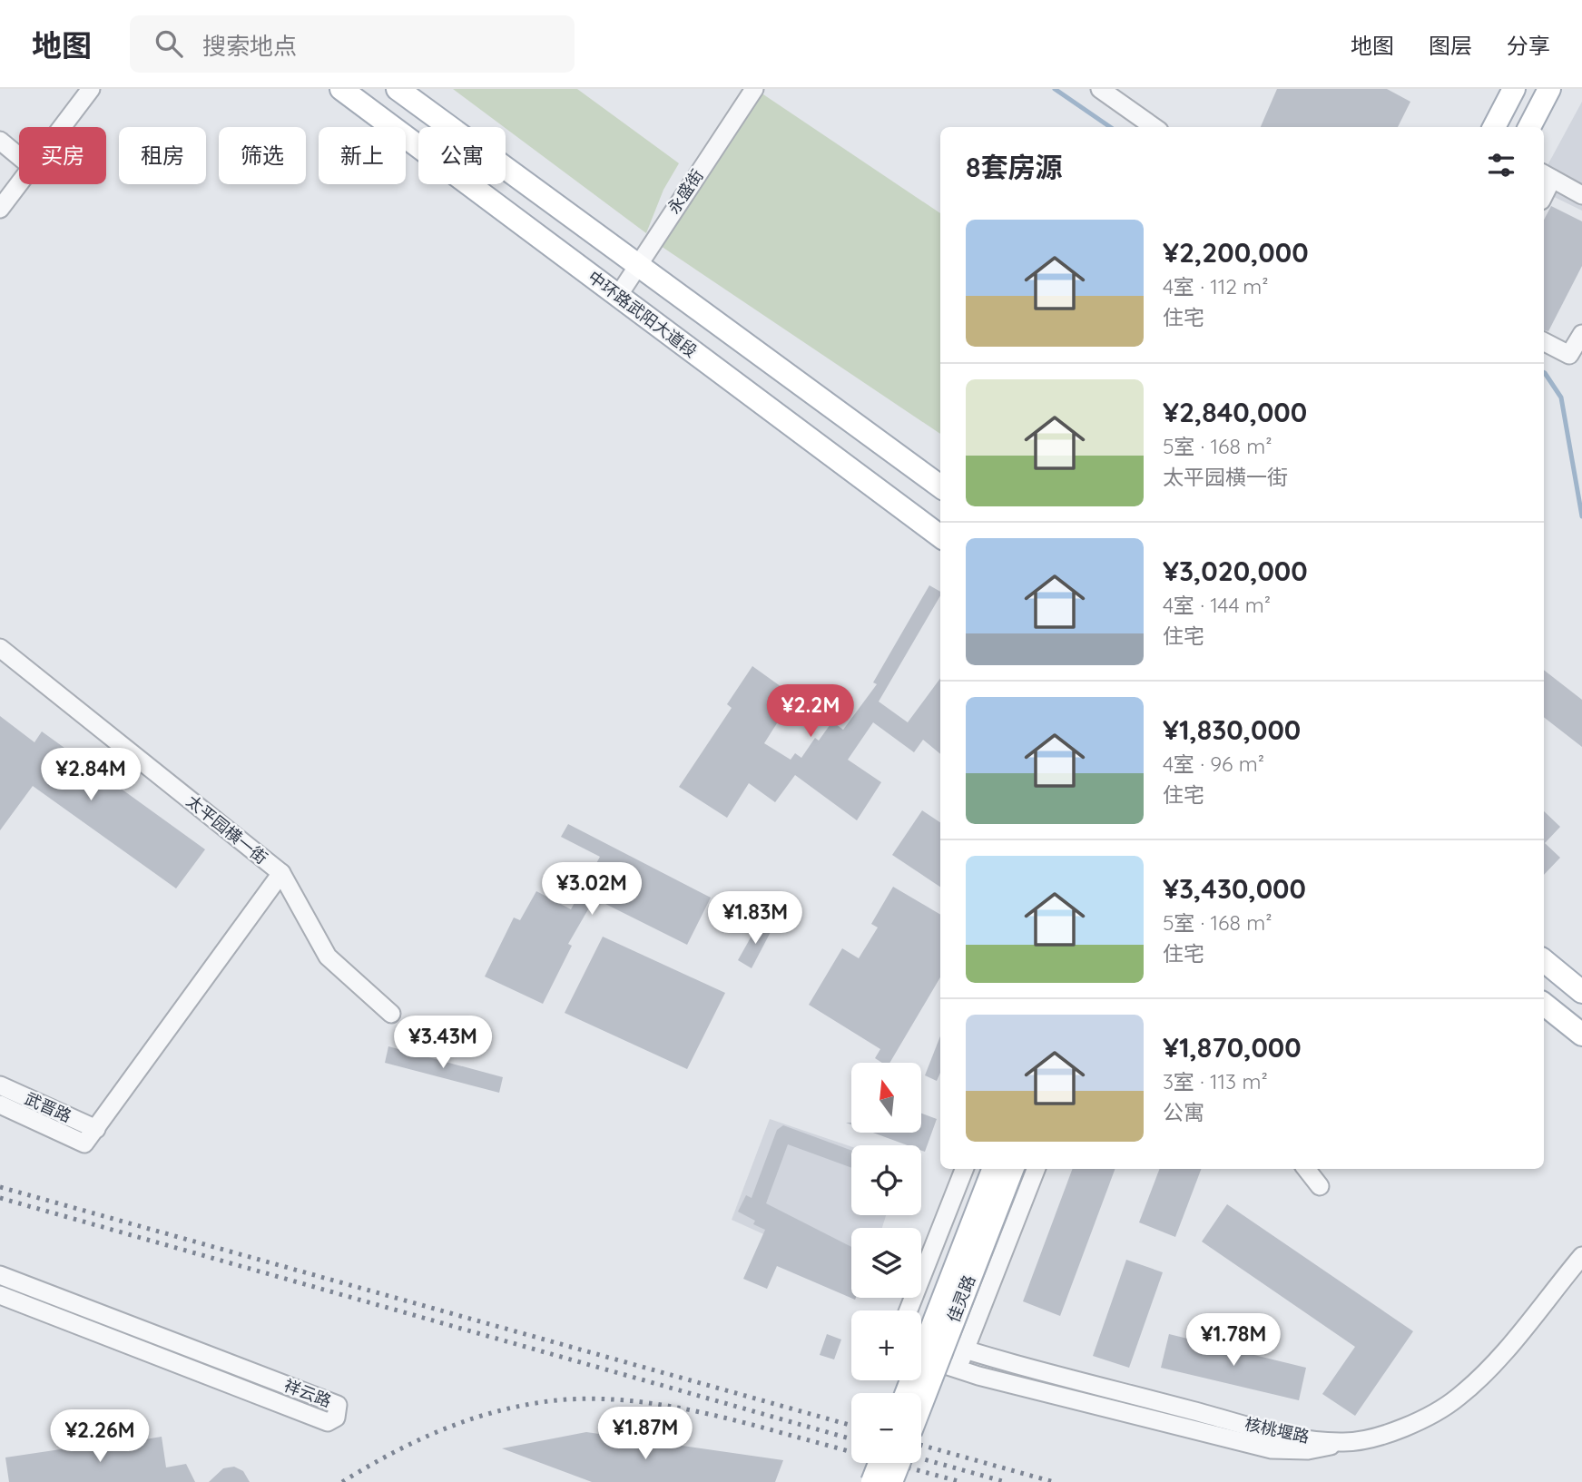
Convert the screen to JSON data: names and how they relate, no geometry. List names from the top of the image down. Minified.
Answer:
{"streets":{"main road":["中环路武阳大道段","佳灵路"],"street":["永盛街","太平园横一街","武晋路","祥云路","核桃堰路"]},"crossings":[["永盛街","中环路武阳大道段"],["太平园横一街","武晋路"]],"north":"top","page":{"header":"地图","search":"搜索地点","nav":["地图","图层","分享"],"chip":["买房","租房","筛选","新上","公寓"],"heading":"8套房源","list":[{"name":"¥2,200,000","note":"4室 · 112 m² · 住宅"},{"name":"¥2,840,000","note":"5室 · 168 m² · 太平园横一街"},{"name":"¥3,020,000","note":"4室 · 144 m² · 住宅"},{"name":"¥1,830,000","note":"4室 · 96 m² · 住宅"},{"name":"¥3,430,000","note":"5室 · 168 m² · 住宅"},{"name":"¥1,870,000","note":"3室 · 113 m² · 公寓"}],"price":["¥2.2M","¥2.84M","¥3.02M","¥1.83M","¥3.43M","¥1.78M","¥1.87M","¥2.26M"],"map_buttons":["+","−"]}}
